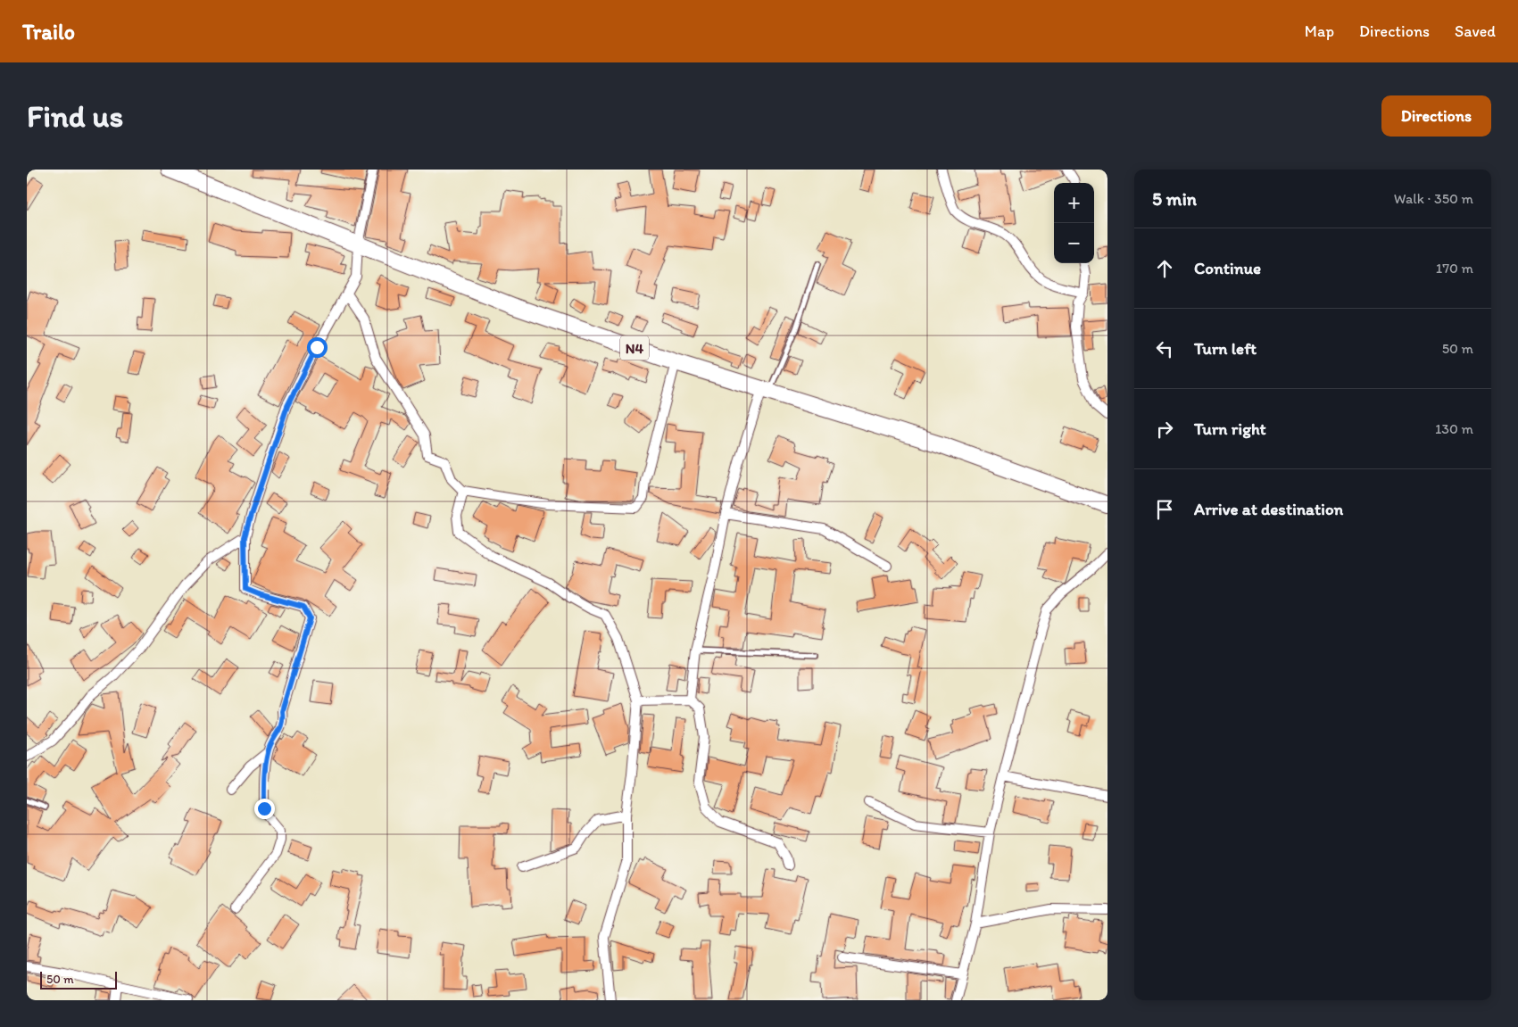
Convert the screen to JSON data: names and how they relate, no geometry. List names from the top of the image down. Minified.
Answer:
{"streets":{"highway":["N4"]},"scale_bar":"50 m","page":{"header":"Trailo","nav":["Map","Directions","Saved"],"buttons":"Directions","title":"Find us","heading":["5 min","Walk · 350 m"],"map_buttons":["+","−"],"list":[["Continue","170 m"],["Turn left","50 m"],["Turn right","130 m"],"Arrive at destination"],"scale":"50 m"}}
